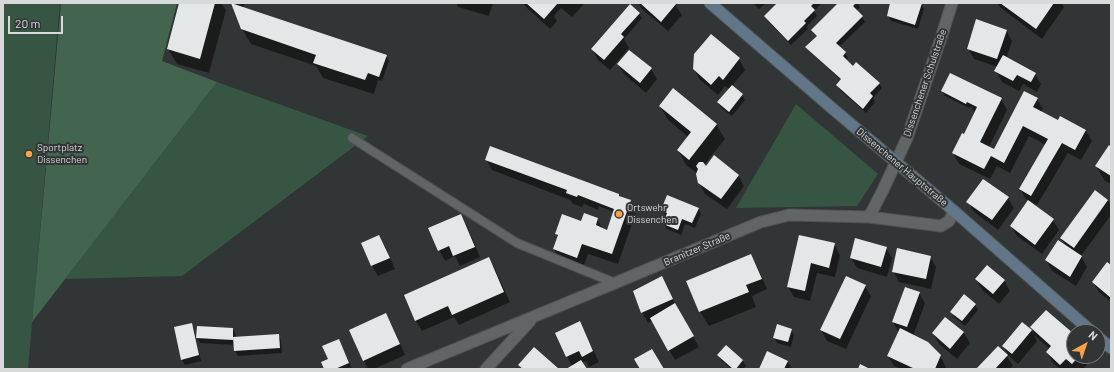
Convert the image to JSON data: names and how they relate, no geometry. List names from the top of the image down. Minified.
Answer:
{"streets":{"main road":["Dissenchener Hauptstraße"],"street":["Dissenchener Schulstraße","Branitzer Straße"]},"crossings":[["Dissenchener Schulstraße","Dissenchener Hauptstraße"],["Dissenchener Hauptstraße","Branitzer Straße"]],"places":["Sportplatz Dissenchen","Ortswehr Dissenchen"],"scale_bar":"20 m","north":"top right"}
